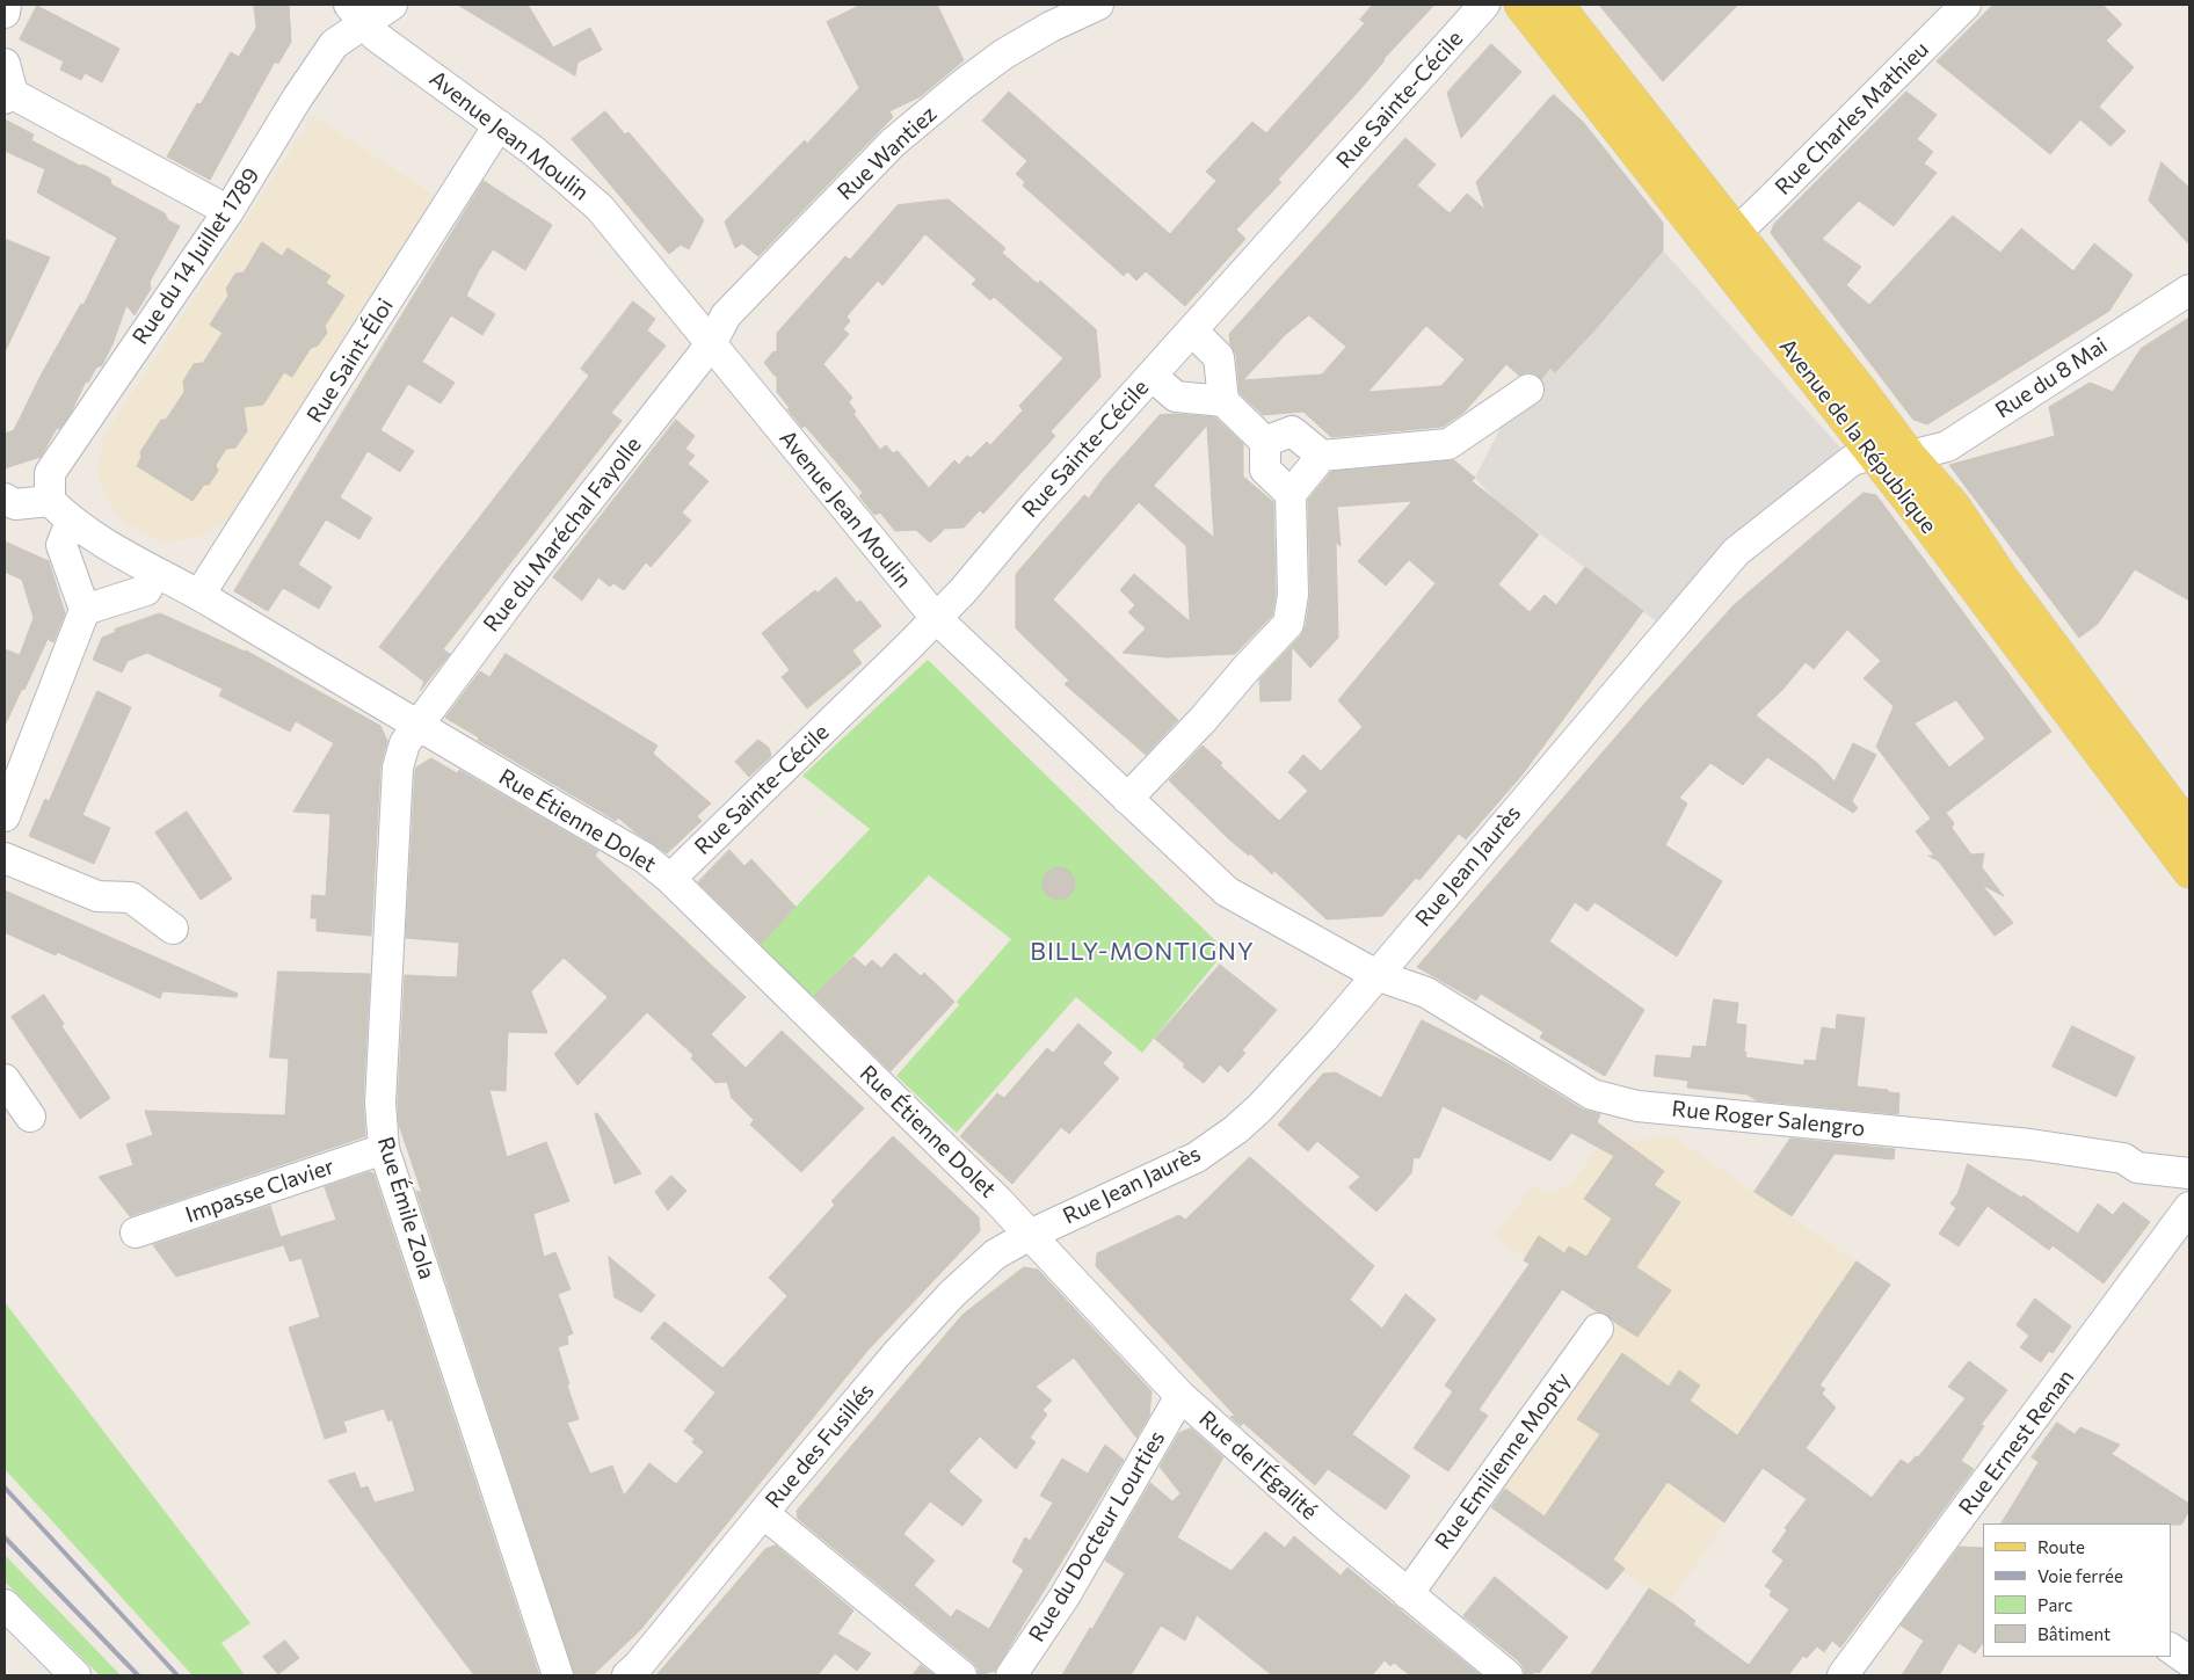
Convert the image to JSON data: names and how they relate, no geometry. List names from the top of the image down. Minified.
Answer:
{"streets":{"main road":["Avenue de la République"],"street":["Rue Sainte-Cécile","Rue Charles Mathieu","Avenue Jean Moulin","Rue Wantiez","Rue du 14 Juillet 1789","Rue Saint-Éloi","Rue du 8 Mai","Rue du Maréchal Fayolle","Rue Étienne Dolet","Rue Jean Jaurès","Rue Roger Salengro","Impasse Clavier","Rue Émile Zola","Rue Ernest Renan","Rue des Fusillés","Rue Emilienne Mopty","Rue de l'Égalité","Rue du Docteur Lourties"]},"crossings":[["Rue Sainte-Cécile","Avenue Jean Moulin"],["Rue Sainte-Cécile","Rue Étienne Dolet"],["Rue Charles Mathieu","Avenue de la République"],["Avenue Jean Moulin","Rue Wantiez"],["Avenue Jean Moulin","Rue du 14 Juillet 1789"],["Avenue Jean Moulin","Rue Saint-Éloi"],["Avenue Jean Moulin","Rue du Maréchal Fayolle"],["Avenue Jean Moulin","Rue Jean Jaurès"],["Avenue Jean Moulin","Rue Roger Salengro"],["Rue Wantiez","Rue du Maréchal Fayolle"],["Rue du 14 Juillet 1789","Rue Étienne Dolet"],["Rue Saint-Éloi","Rue Étienne Dolet"],["Rue du 8 Mai","Avenue de la République"],["Rue du 8 Mai","Rue Jean Jaurès"],["Avenue de la République","Rue Jean Jaurès"],["Rue du Maréchal Fayolle","Rue Étienne Dolet"],["Rue du Maréchal Fayolle","Rue Émile Zola"],["Rue Étienne Dolet","Rue Jean Jaurès"],["Rue Étienne Dolet","Rue Émile Zola"],["Rue Étienne Dolet","Rue des Fusillés"],["Rue Étienne Dolet","Rue de l'Égalité"],["Rue Jean Jaurès","Rue Roger Salengro"],["Rue Jean Jaurès","Rue des Fusillés"],["Rue Jean Jaurès","Rue de l'Égalité"],["Impasse Clavier","Rue Émile Zola"],["Rue des Fusillés","Rue de l'Égalité"],["Rue Emilienne Mopty","Rue de l'Égalité"],["Rue de l'Égalité","Rue du Docteur Lourties"]],"districts":["BILLY-MONTIGNY"],"legend":["Route","Voie ferrée","Parc","Bâtiment"]}
